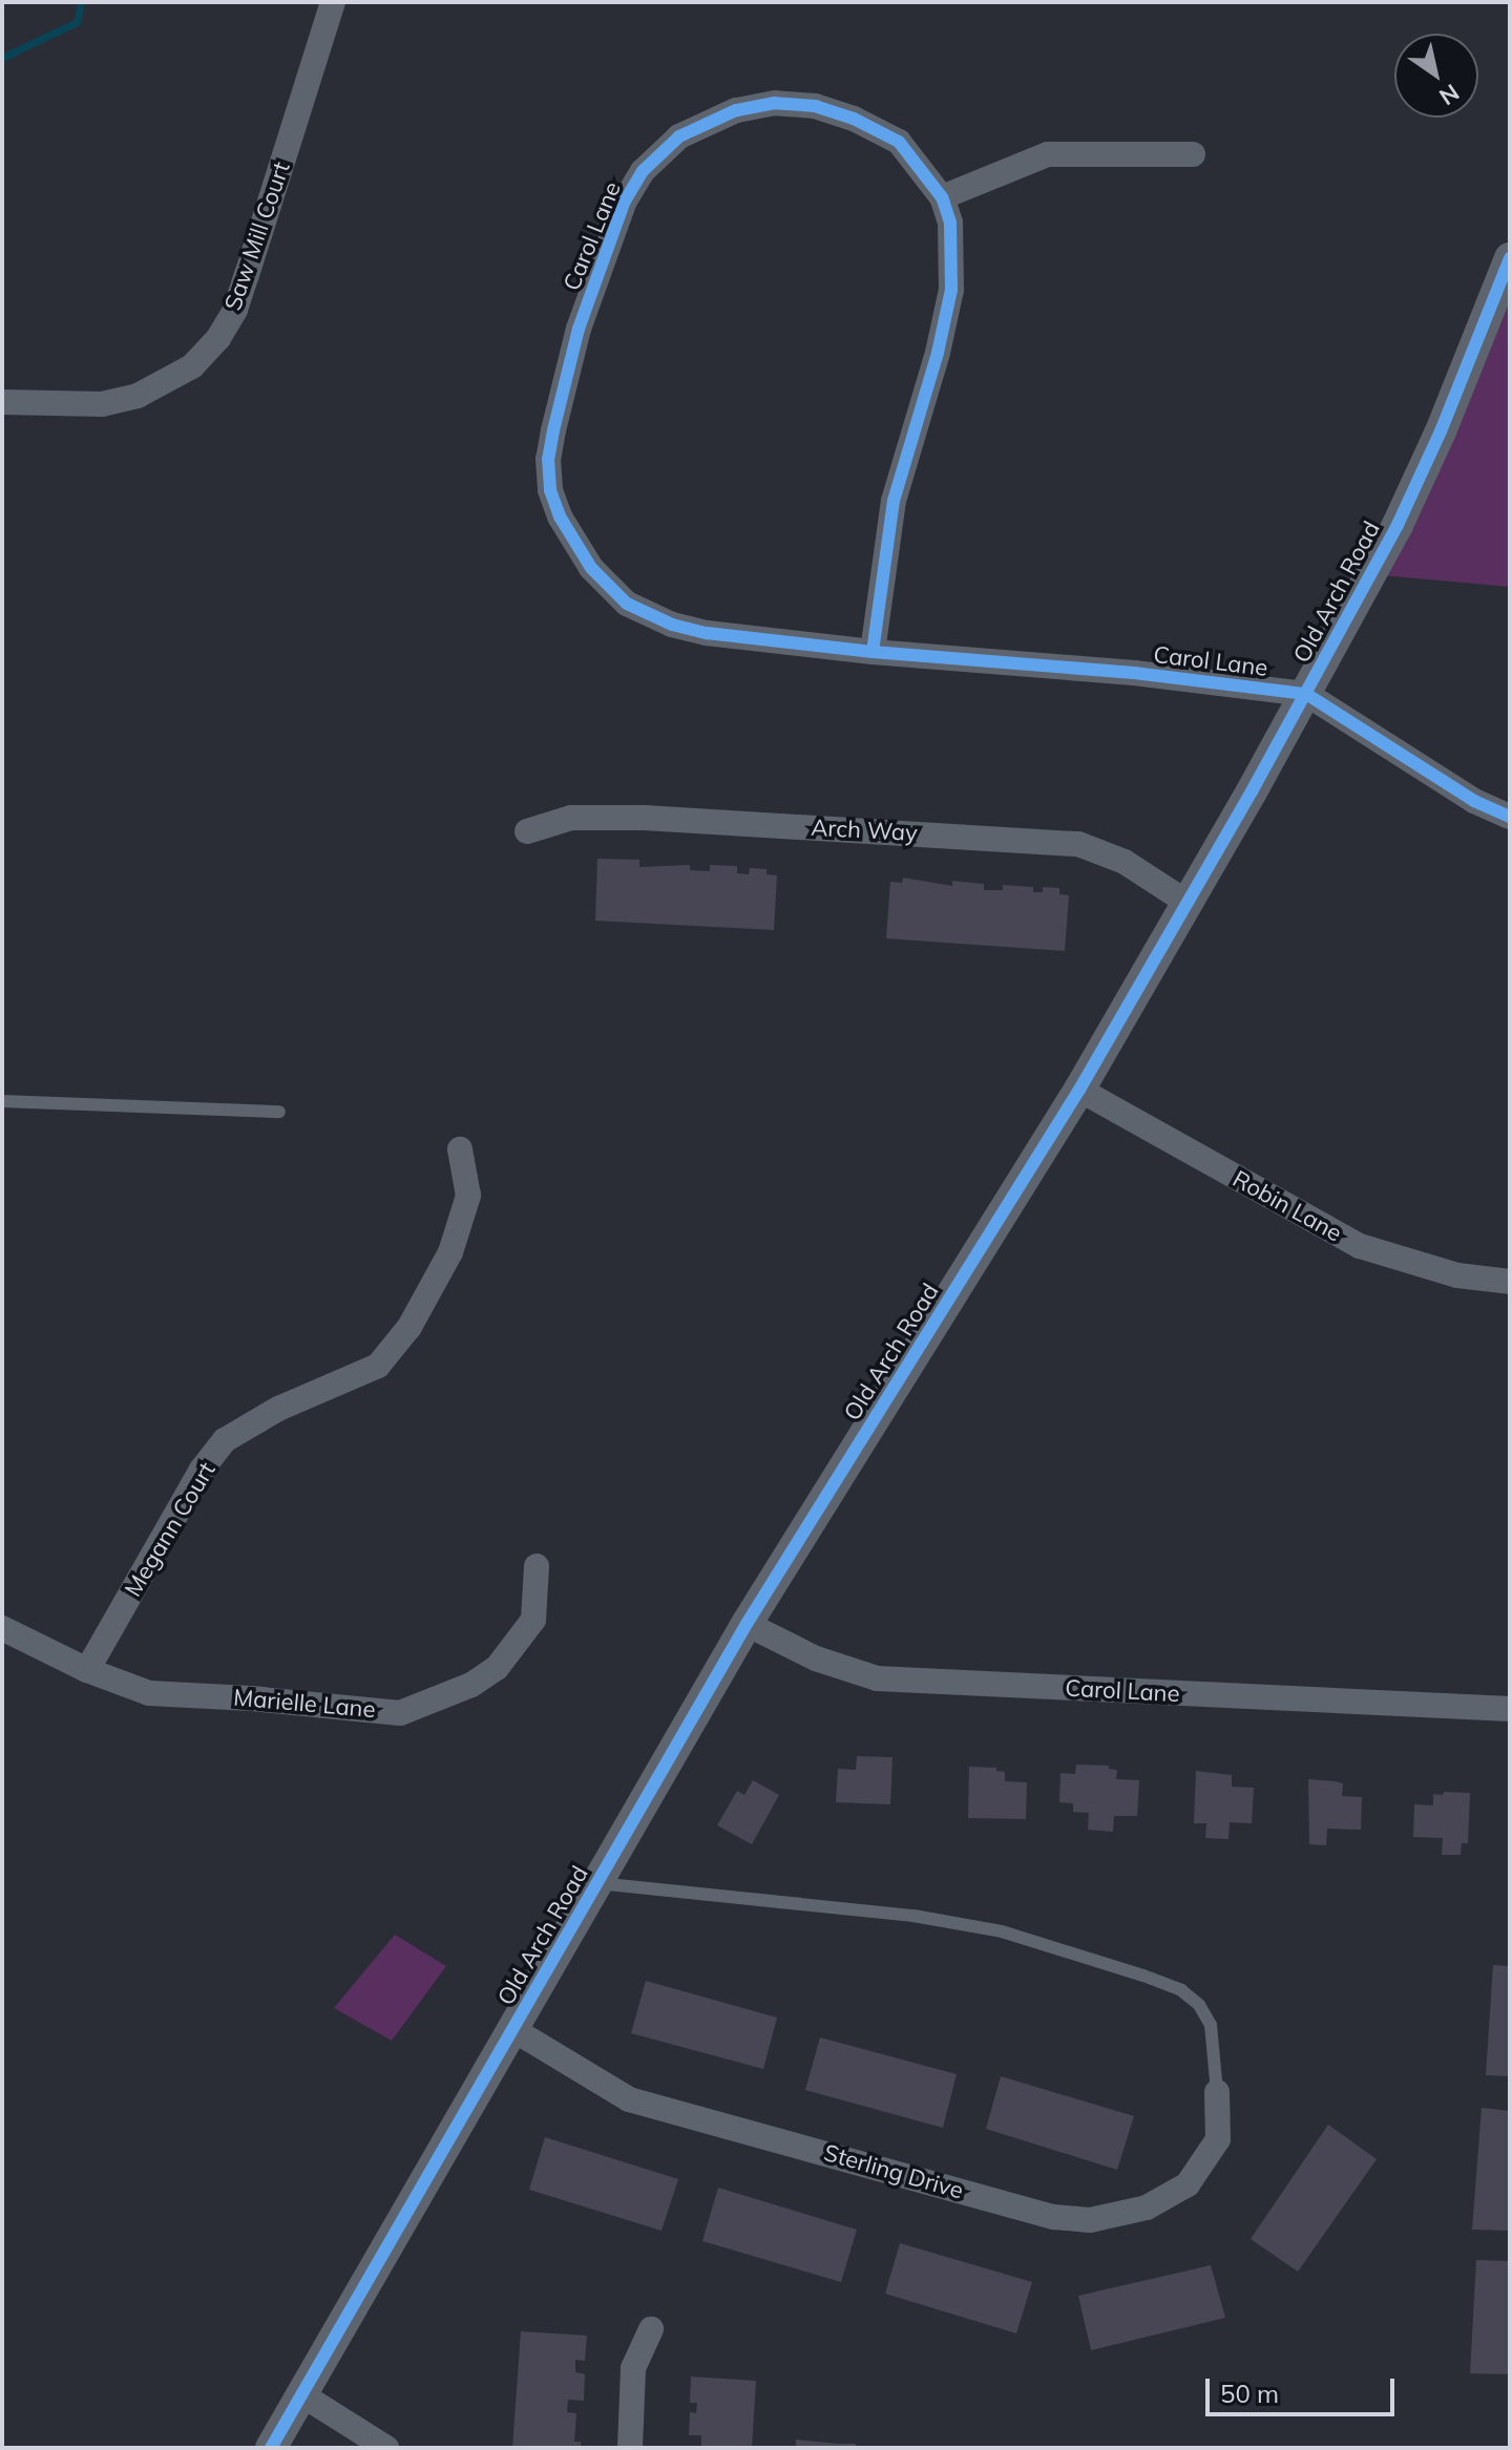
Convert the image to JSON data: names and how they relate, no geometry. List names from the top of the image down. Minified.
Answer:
{"streets":{"street":["Saw Mill Court","Carol Lane","Old Arch Road","Arch Way","Robin Lane","Megann Court","Marielle Lane","Sterling Drive"]},"crossings":[["Carol Lane","Old Arch Road"],["Old Arch Road","Arch Way"],["Old Arch Road","Robin Lane"],["Old Arch Road","Sterling Drive"],["Megann Court","Marielle Lane"]],"scale_bar":"50 m","north":"bottom right"}
